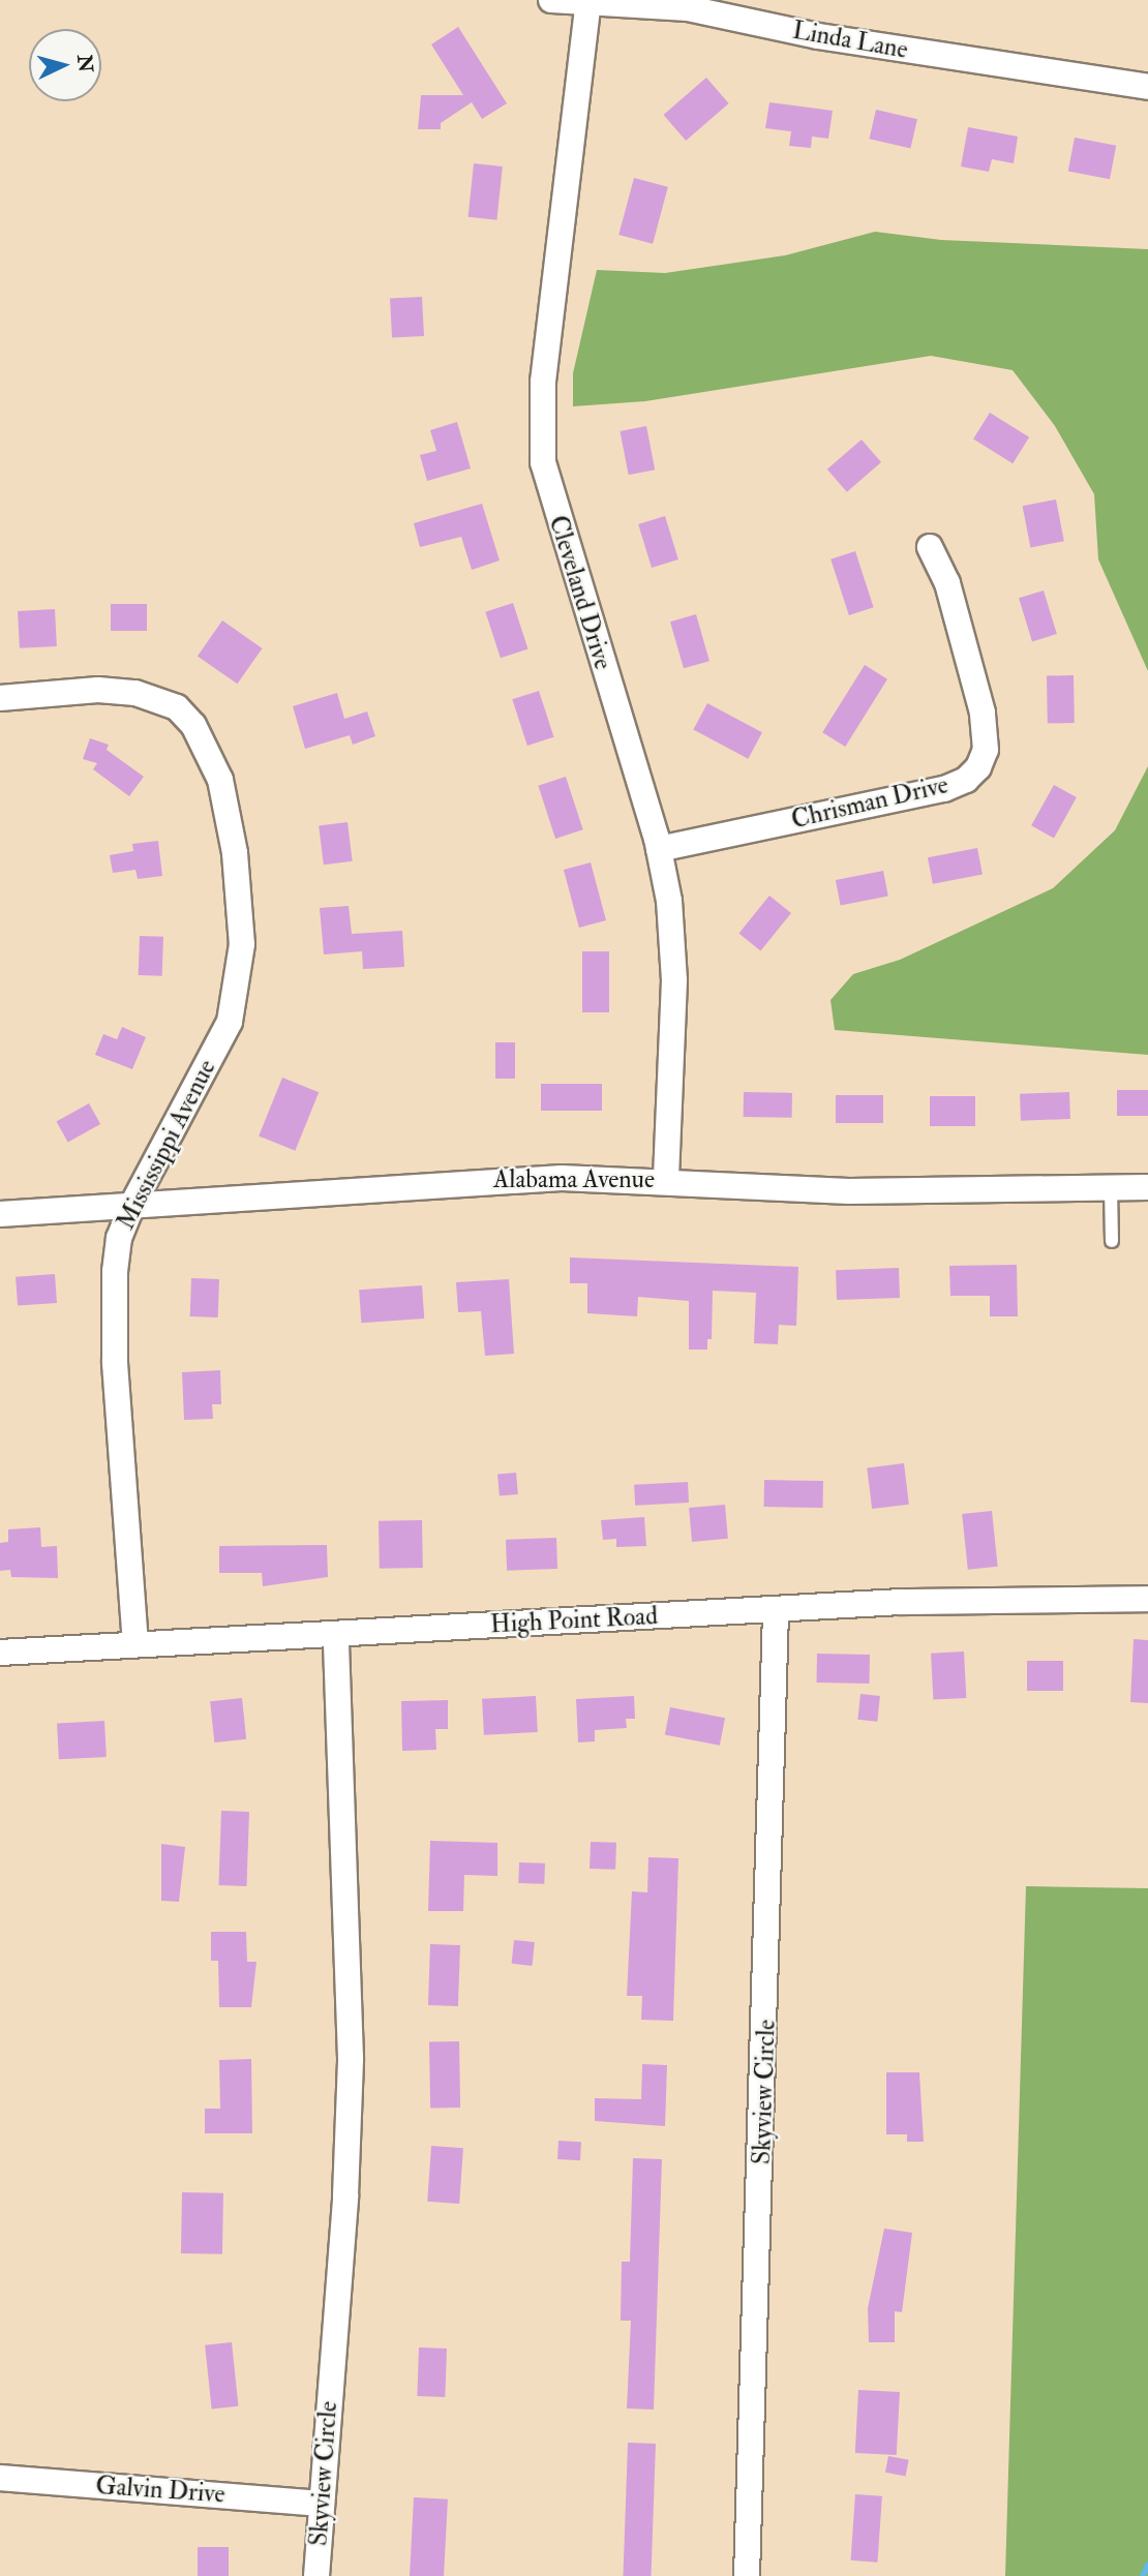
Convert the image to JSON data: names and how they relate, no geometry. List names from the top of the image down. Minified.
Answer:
{"streets":{"street":["Linda Lane","Cleveland Drive","Chrisman Drive","Mississippi Avenue","Alabama Avenue","High Point Road","Skyview Circle","Galvin Drive"]},"crossings":[["Linda Lane","Cleveland Drive"],["Cleveland Drive","Chrisman Drive"],["Cleveland Drive","Alabama Avenue"],["Mississippi Avenue","Alabama Avenue"],["Mississippi Avenue","High Point Road"],["High Point Road","Skyview Circle"],["Skyview Circle","Galvin Drive"]],"north":"right"}
